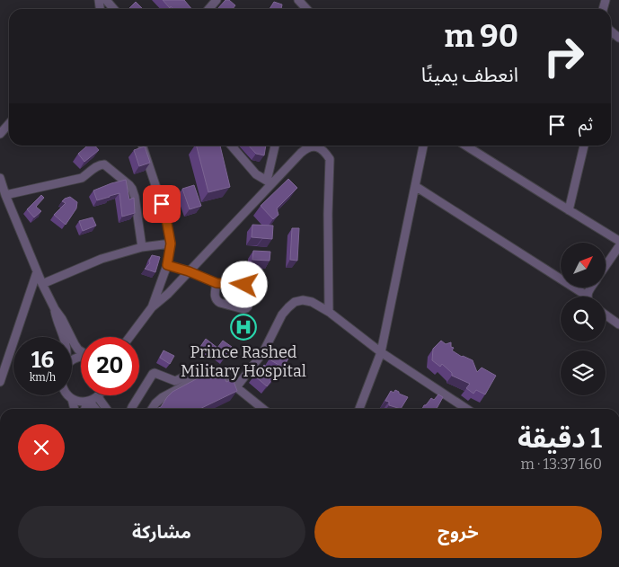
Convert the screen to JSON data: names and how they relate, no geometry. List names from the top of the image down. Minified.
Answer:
{"places":{"hospital":["Prince Rashed Military Hospital"]},"north":"top right","page":{"turn":["90 m","انعطف يمينًا"],"then":"ثم","speed":"16 km/h","limit":"20","heading":["1 دقيقة","160 m · 13:37"],"buttons":["خروج","مشاركة"]}}
